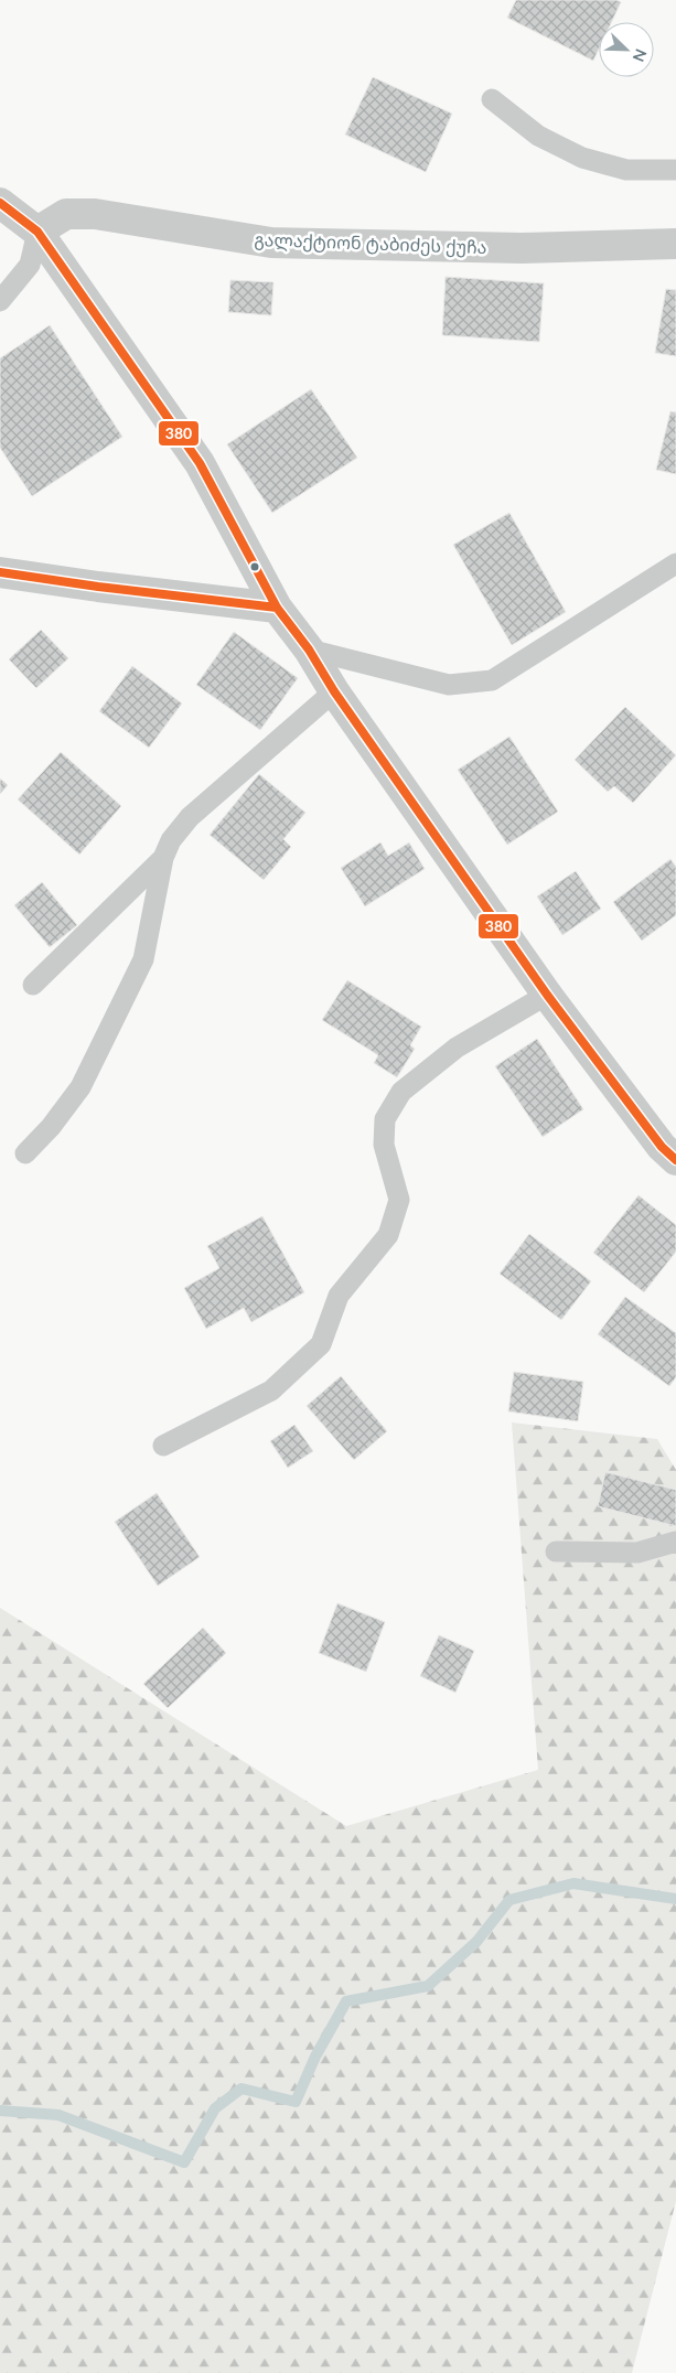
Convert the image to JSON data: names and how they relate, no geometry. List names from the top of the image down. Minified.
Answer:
{"streets":{"street":["გალაქტიონ ტაბიძეს ქუჩა"]},"lines":["transit line 380"],"north":"bottom right"}
